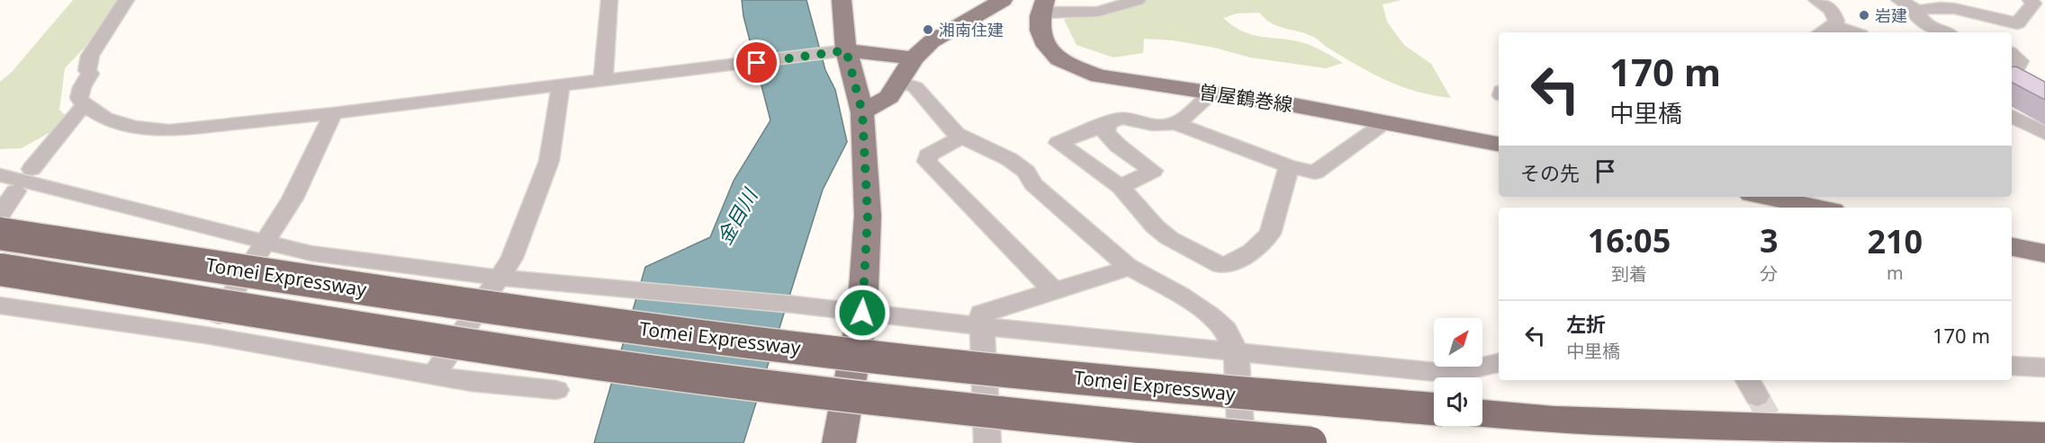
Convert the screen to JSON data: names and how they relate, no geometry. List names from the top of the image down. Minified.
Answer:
{"streets":{"highway":["Tomei Expressway"],"main road":["曽屋鶴巻線"]},"water":["金目川"],"places":["岩建","湘南住建"],"north":"top right","page":{"turn":["170 m","中里橋"],"then":"その先","eta":["16:05","到着","3","分","210","m"],"list":[{"name":"左折","note":"中里橋","value":"170 m"}]}}
